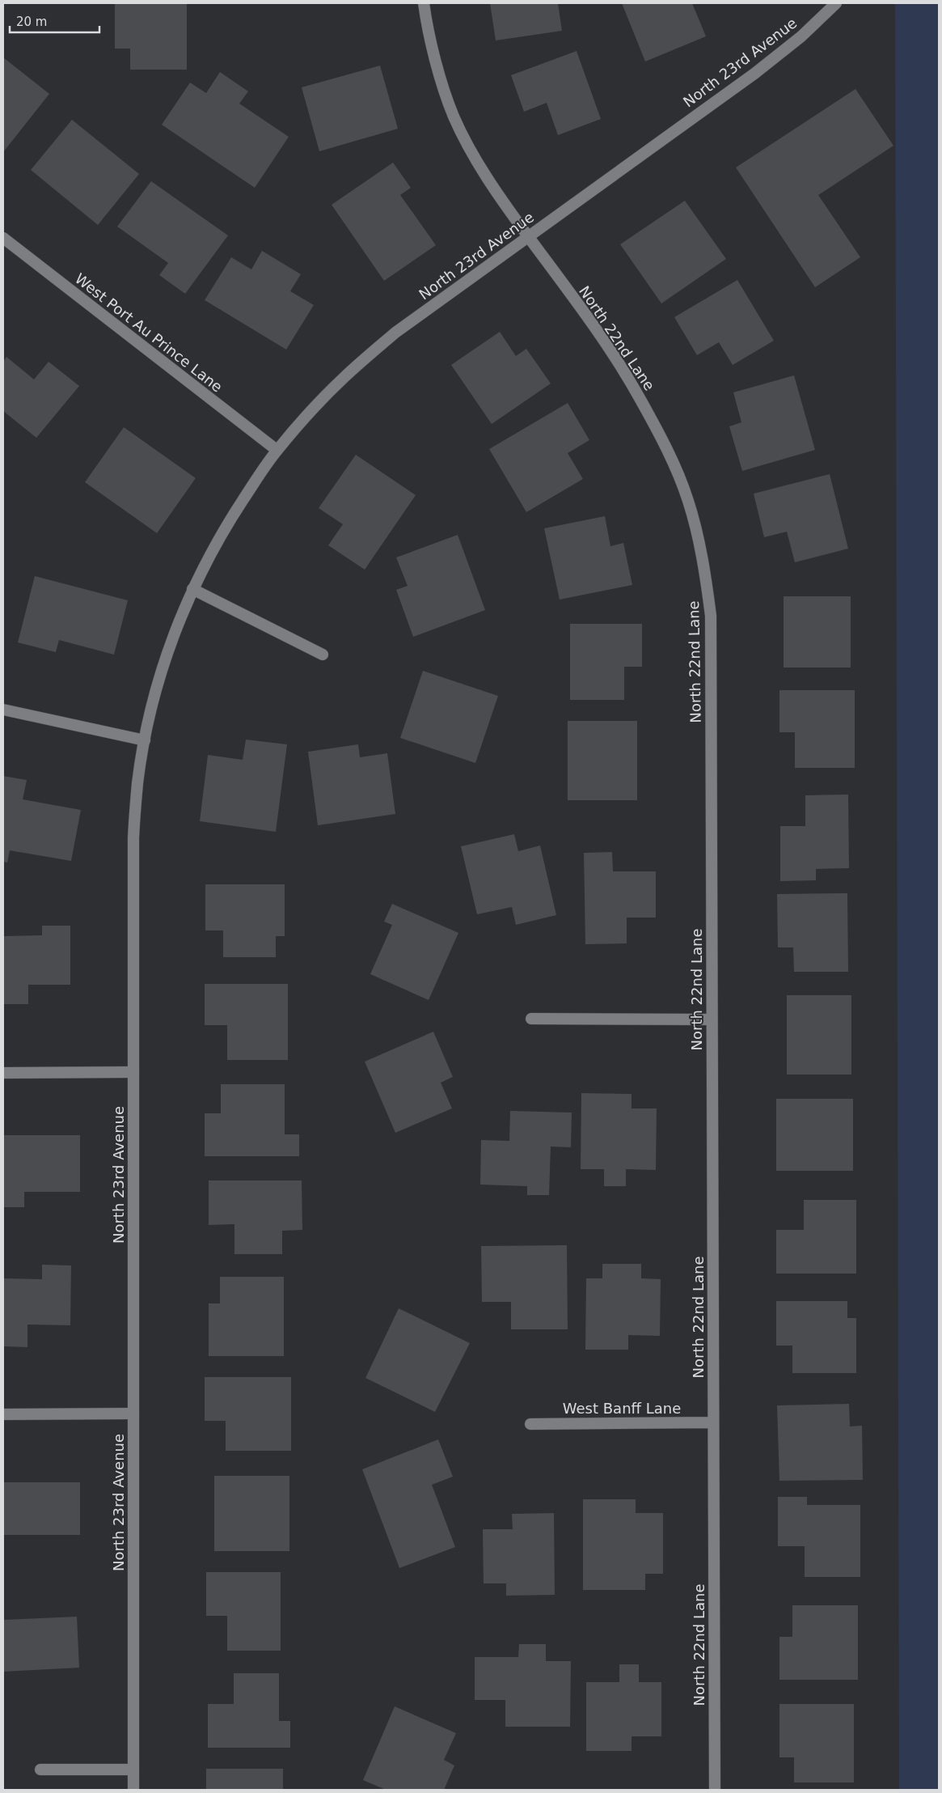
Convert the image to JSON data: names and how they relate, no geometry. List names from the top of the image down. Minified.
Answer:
{"streets":{"street":["North 23rd Avenue","West Port Au Prince Lane","North 22nd Lane","West Banff Lane"]},"crossings":[["North 23rd Avenue","West Port Au Prince Lane"],["North 23rd Avenue","North 22nd Lane"],["North 22nd Lane","West Banff Lane"]],"scale_bar":"20 m"}
